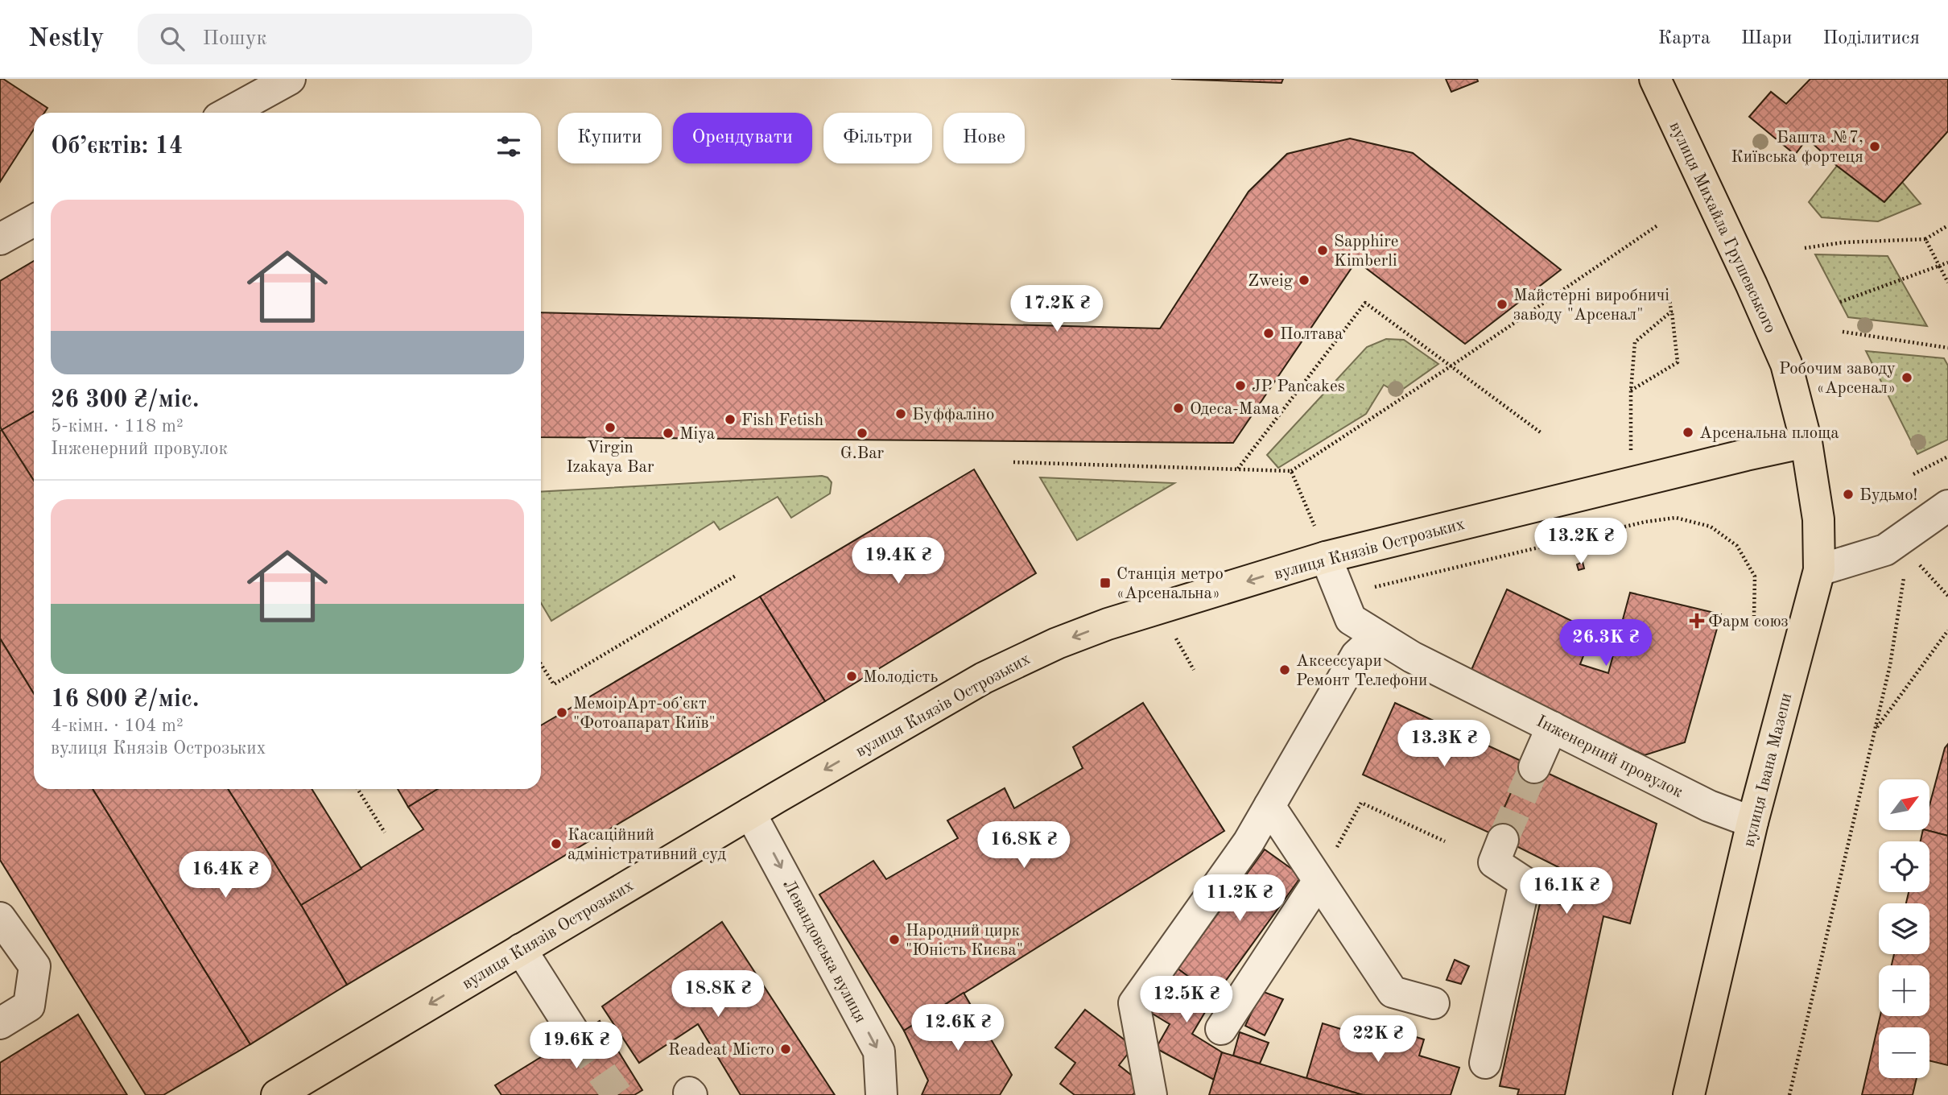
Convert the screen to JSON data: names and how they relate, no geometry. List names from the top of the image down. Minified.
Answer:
{"streets":{"main road":["вулиця Михайла Грушевського","вулиця Князів Острозьких","вулиця Івана Мазепи"],"street":["Інженерний провулок","Левандовська вулиця"]},"crossings":[["вулиця Михайла Грушевського","вулиця Князів Острозьких"],["вулиця Михайла Грушевського","вулиця Івана Мазепи"],["вулиця Князів Острозьких","Інженерний провулок"],["вулиця Князів Острозьких","вулиця Івана Мазепи"],["вулиця Князів Острозьких","Левандовська вулиця"],["Інженерний провулок","вулиця Івана Мазепи"]],"one_way":["вулиця Князів Острозьких"],"places":{"other":["Башта №7, Київська фортеця","Sapphire Kimberli","Zweig","Майстерні виробничі заводу \"Арсенал\"","Полтава","Робочим заводу «Арсенал»","JP Pancakes","Одеса-Мама","Буффаліно","Fish Fetish","Virgin Izakaya Bar","Арсенальна площа","Miya","G.Bar","Будьмо!","Аксессуари Ремонт Телефони","Молодiсть","МемоірАрт-обʼєкт \"Фотоапарат Київ\"","Касаційний адміністративний суд","Народний цирк \"Юність Києва\"","Readeat Місто"],"transit":["Станція метро «Арсенальна»"],"health":["Фарм союз"]},"north":"top right","page":{"header":"Nestly","search":"Пошук","nav":["Карта","Шари","Поділитися"],"chip":["Купити","Орендувати","Фільтри","Нове"],"heading":"Об’єктів: 14","list":[{"name":"26 300 ₴/міс.","note":"5-кімн. · 118 m² · Інженерний провулок"},{"name":"16 800 ₴/міс.","note":"4-кімн. · 104 m² · вулиця Князів Острозьких"}],"price":["17.2K ₴","13.2K ₴","19.4K ₴","26.3K ₴","13.3K ₴","16.8K ₴","16.4K ₴","16.1K ₴","11.2K ₴","18.8K ₴","12.5K ₴","12.6K ₴","22K ₴","19.6K ₴"],"map_buttons":["+","−"]}}
